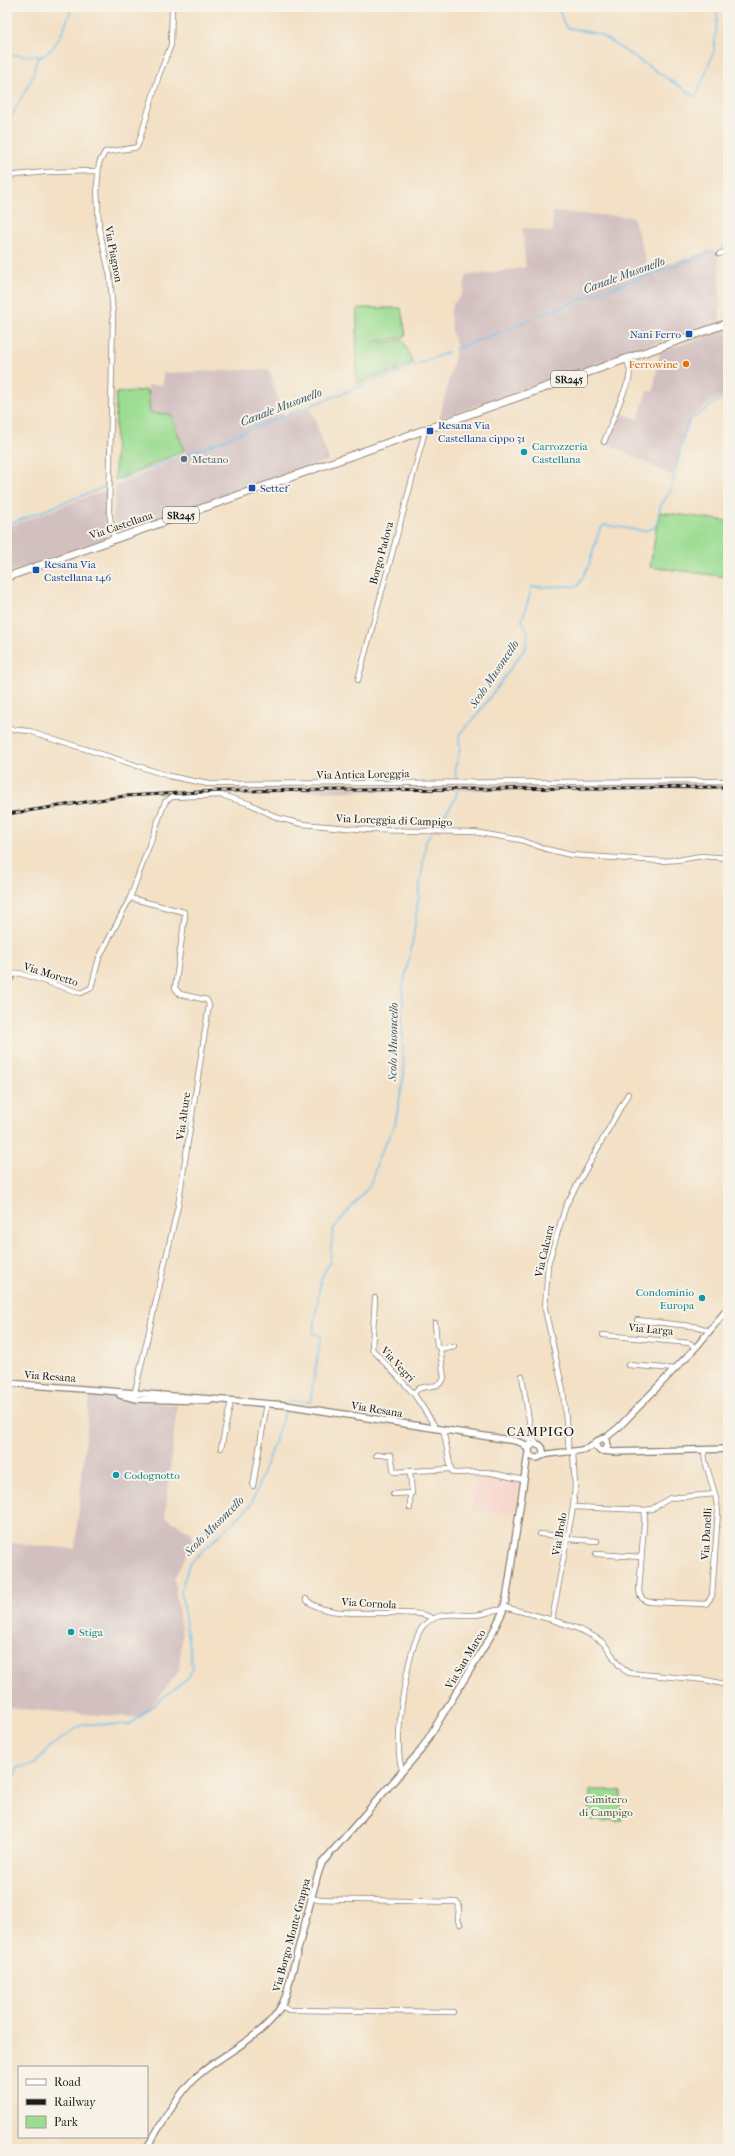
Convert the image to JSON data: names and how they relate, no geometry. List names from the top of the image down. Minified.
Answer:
{"streets":{"main road":["SR245","Via Castellana"],"street":["Via Piagnon","Borgo Padova","Via Antica Loreggia","Via Loreggia di Campigo","Via Moretto","Via Alture","Via Calcara","Via Larga","Via Vegri","Via Resana","Via Brolo","Via Danelli","Via Cornola","Via San Marco","Via Borgo Monte Grappa"]},"crossings":[["Via Piagnon","Via Castellana"],["SR245","Via Castellana"],["SR245","Borgo Padova"],["Via Castellana","Borgo Padova"],["Via Loreggia di Campigo","Via Moretto"],["Via Loreggia di Campigo","Via Alture"],["Via Moretto","Via Alture"],["Via Alture","Via Resana"],["Via Calcara","Via Brolo"],["Via Vegri","Via Resana"],["Via Resana","Via San Marco"],["Via San Marco","Via Borgo Monte Grappa"]],"districts":["CAMPIGO"],"water":["Canale Musonello","Scolo Musoncello"],"parks":["Cimitero di Campigo"],"places":{"transit":["Nani Ferro","Resana Via Castellana cippo 31","Settef","Resana Via Castellana 146"],"other":["Ferrowine","Carrozzeria Castellana","Metano","Condominio Europa","Codognotto","Stiga"]},"legend":["Road","Railway","Park"]}
